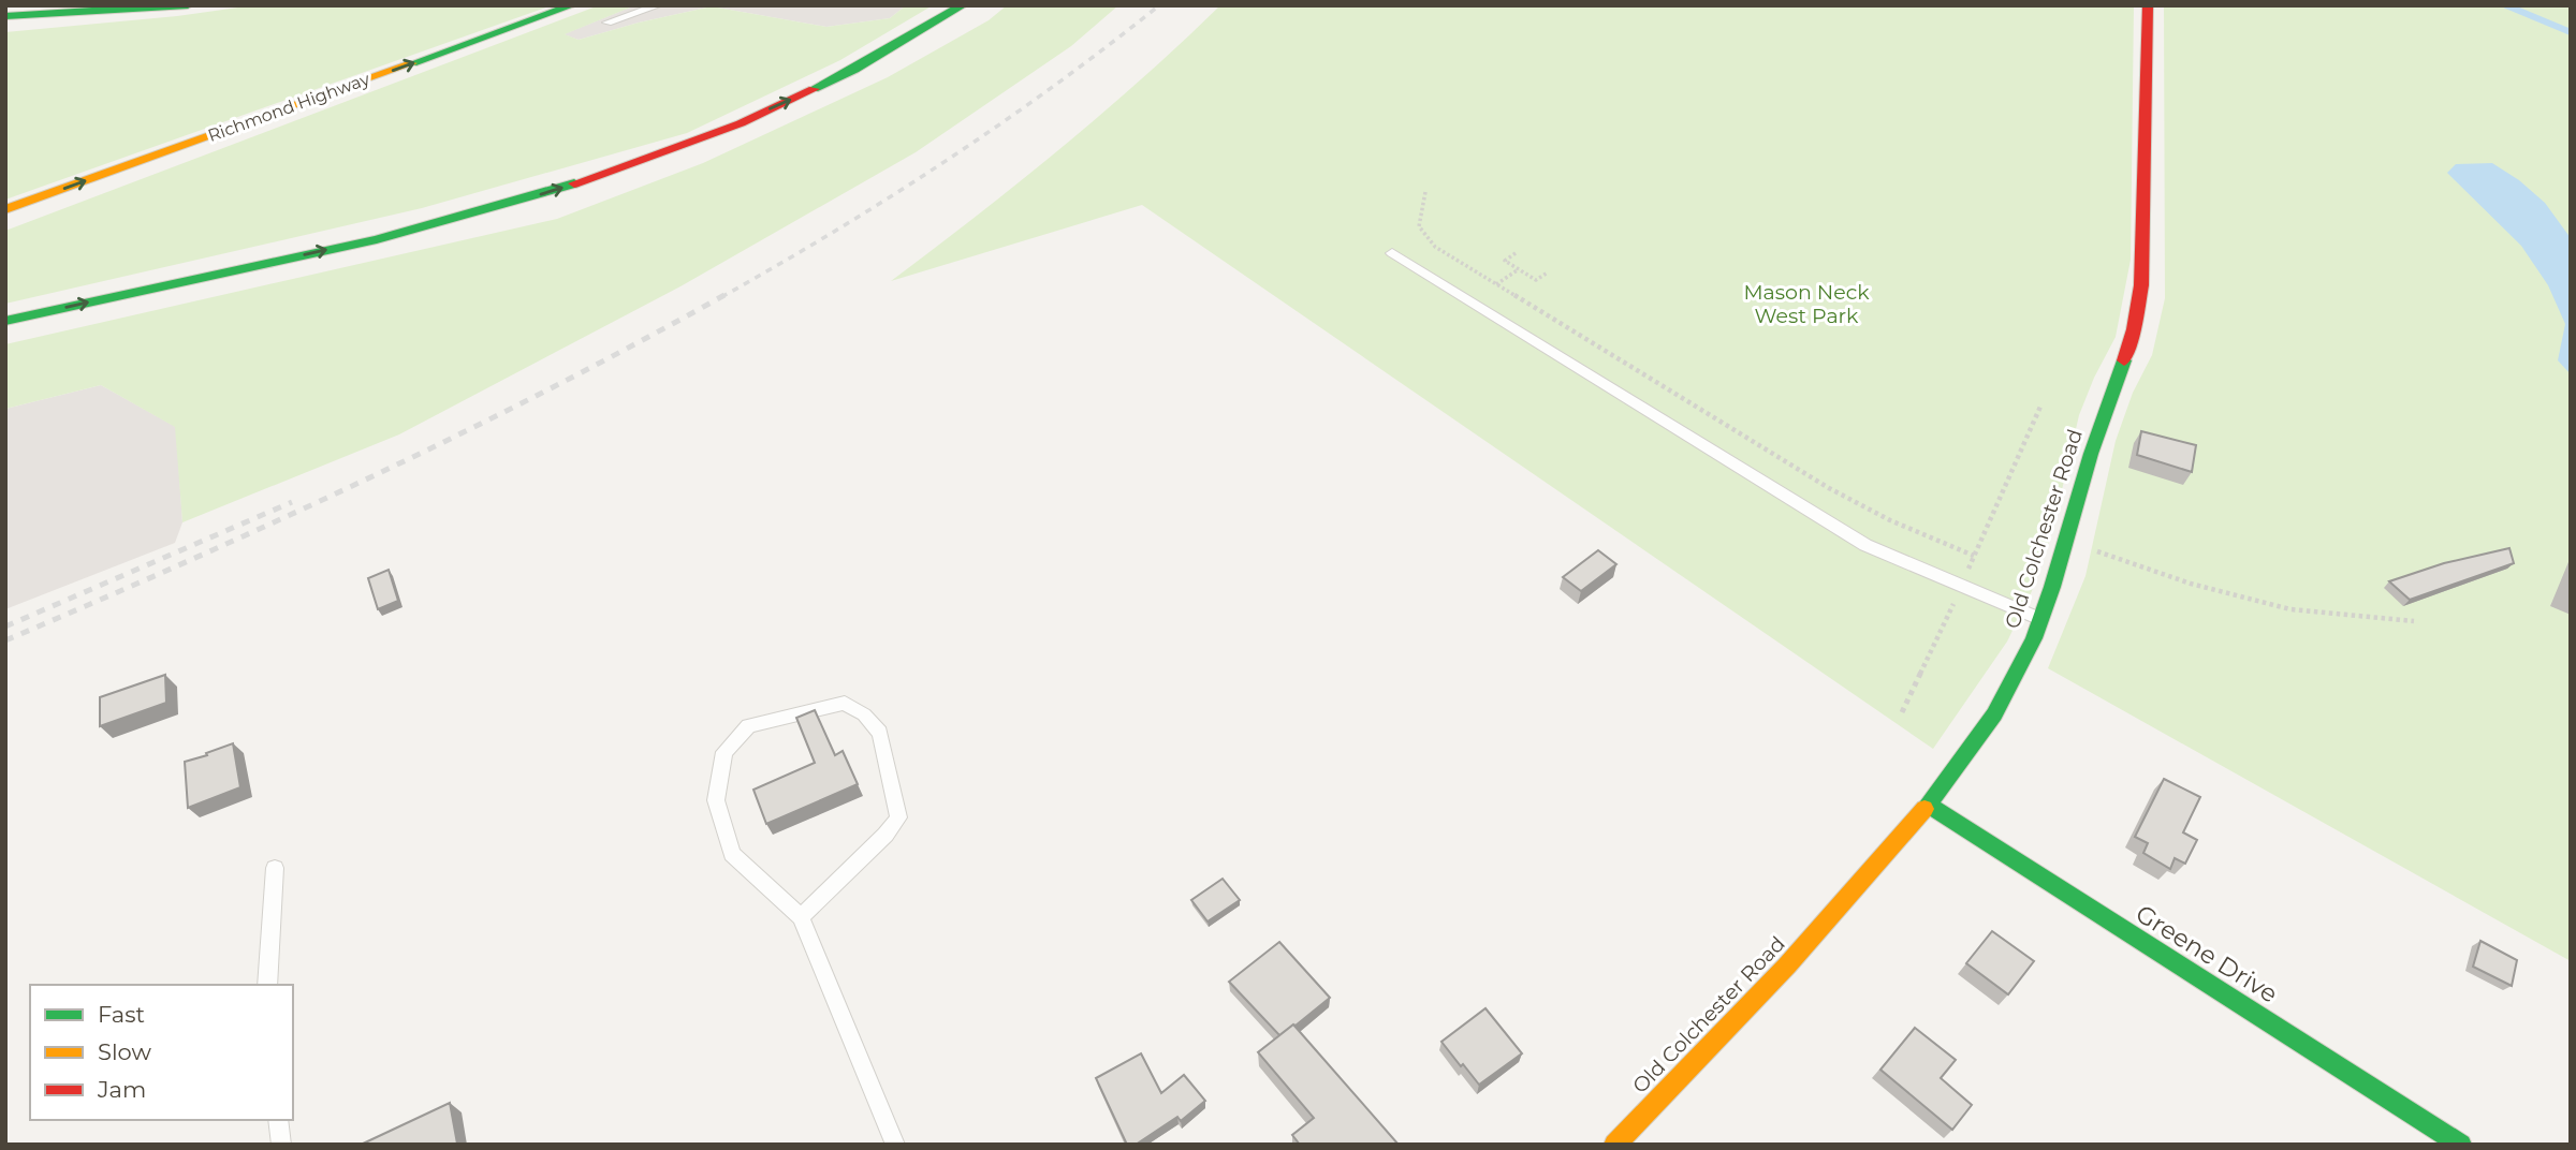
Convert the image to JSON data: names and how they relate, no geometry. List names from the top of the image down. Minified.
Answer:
{"streets":{"main road":["Richmond Highway","Old Colchester Road","Greene Drive"]},"crossings":[["Old Colchester Road","Greene Drive"]],"parks":["Mason Neck West Park"],"legend":["Fast","Slow","Jam"]}
